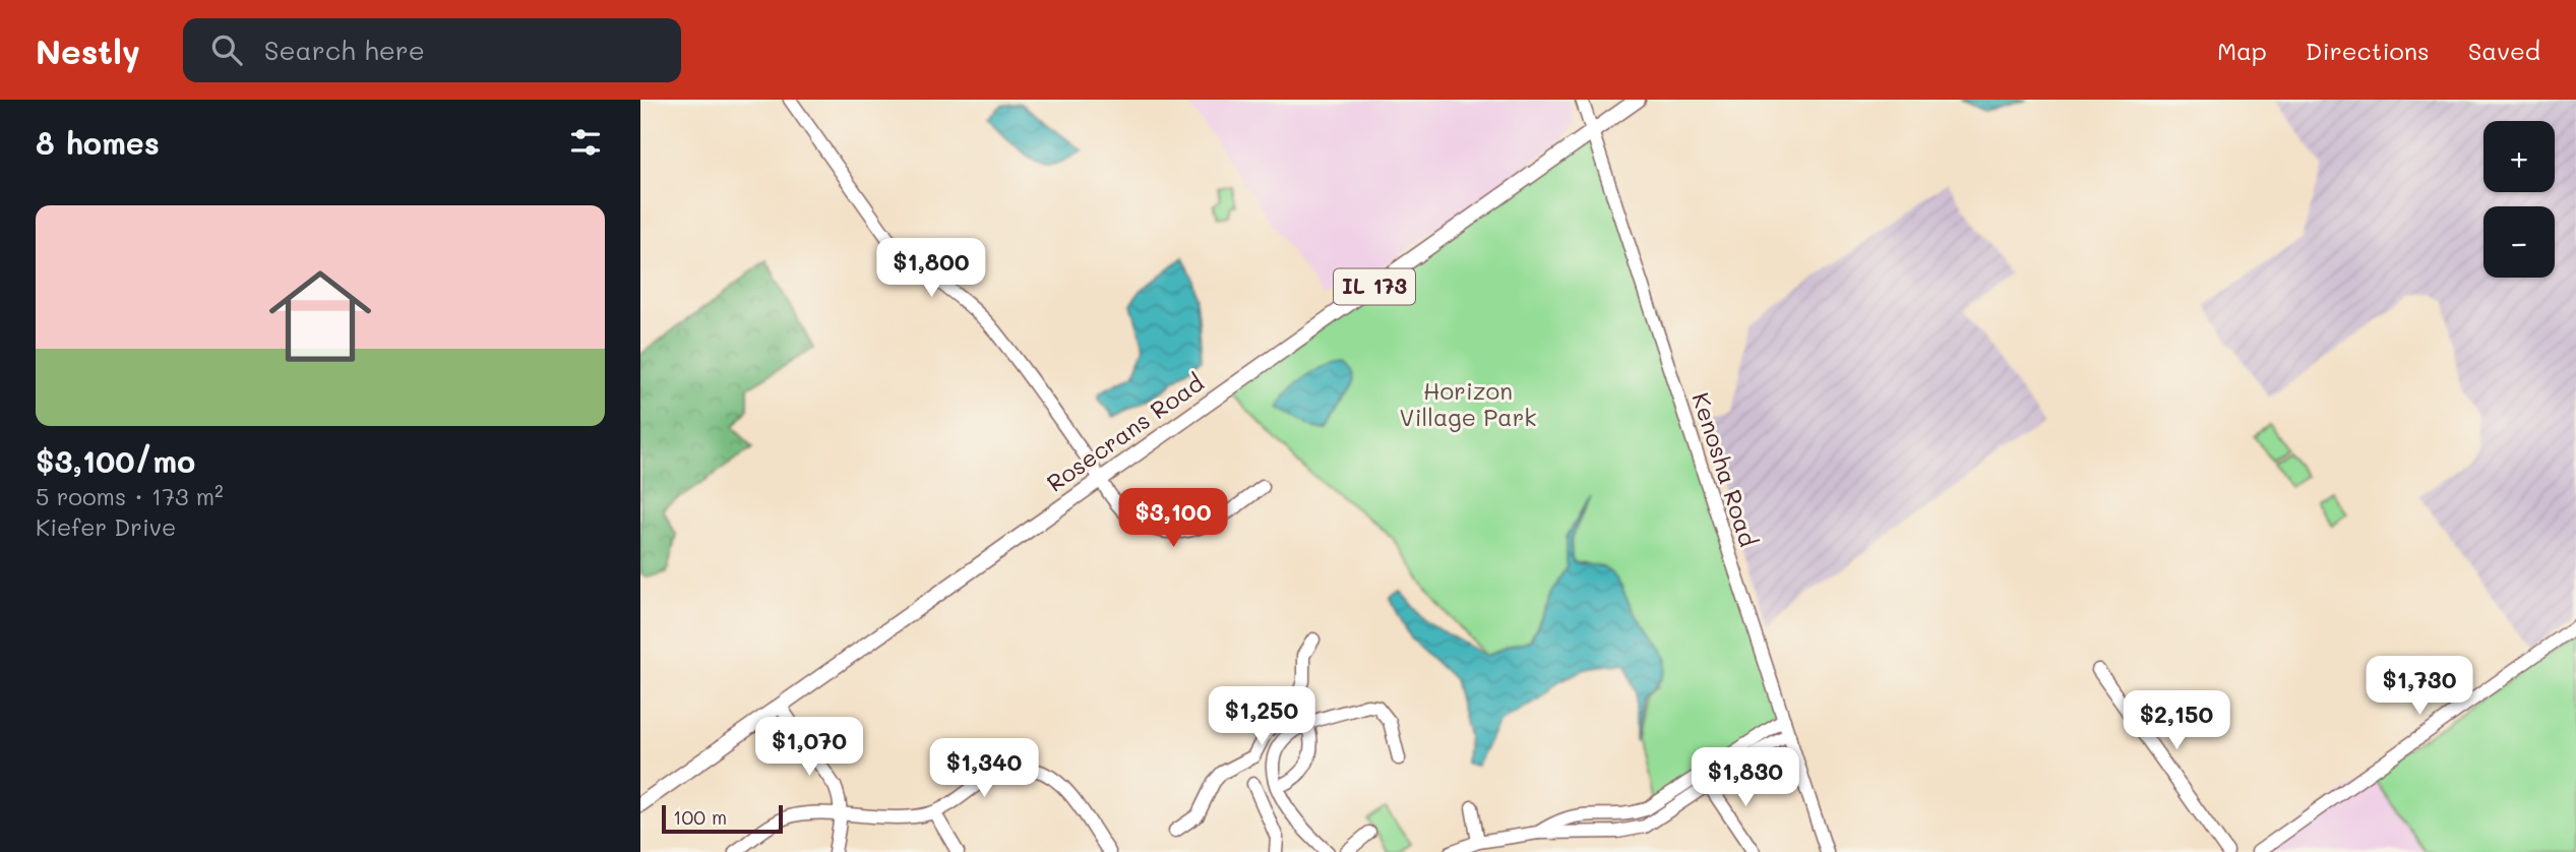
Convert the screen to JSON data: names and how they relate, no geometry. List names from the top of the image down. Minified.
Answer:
{"streets":{"main road":["IL 173","Rosecrans Road"],"street":["Kenosha Road"]},"crossings":[["Rosecrans Road","Kenosha Road"]],"parks":["Horizon Village Park"],"scale_bar":"100 m","page":{"header":"Nestly","search":"Search here","nav":["Map","Directions","Saved"],"heading":"8 homes","map_buttons":["+","−"],"list":[{"name":"$3,100/mo","note":"5 rooms · 173 m² · Kiefer Drive"}],"price":["$1,800","$3,100","$1,730","$1,250","$2,150","$1,070","$1,340","$1,830"],"scale":"100 m"}}
